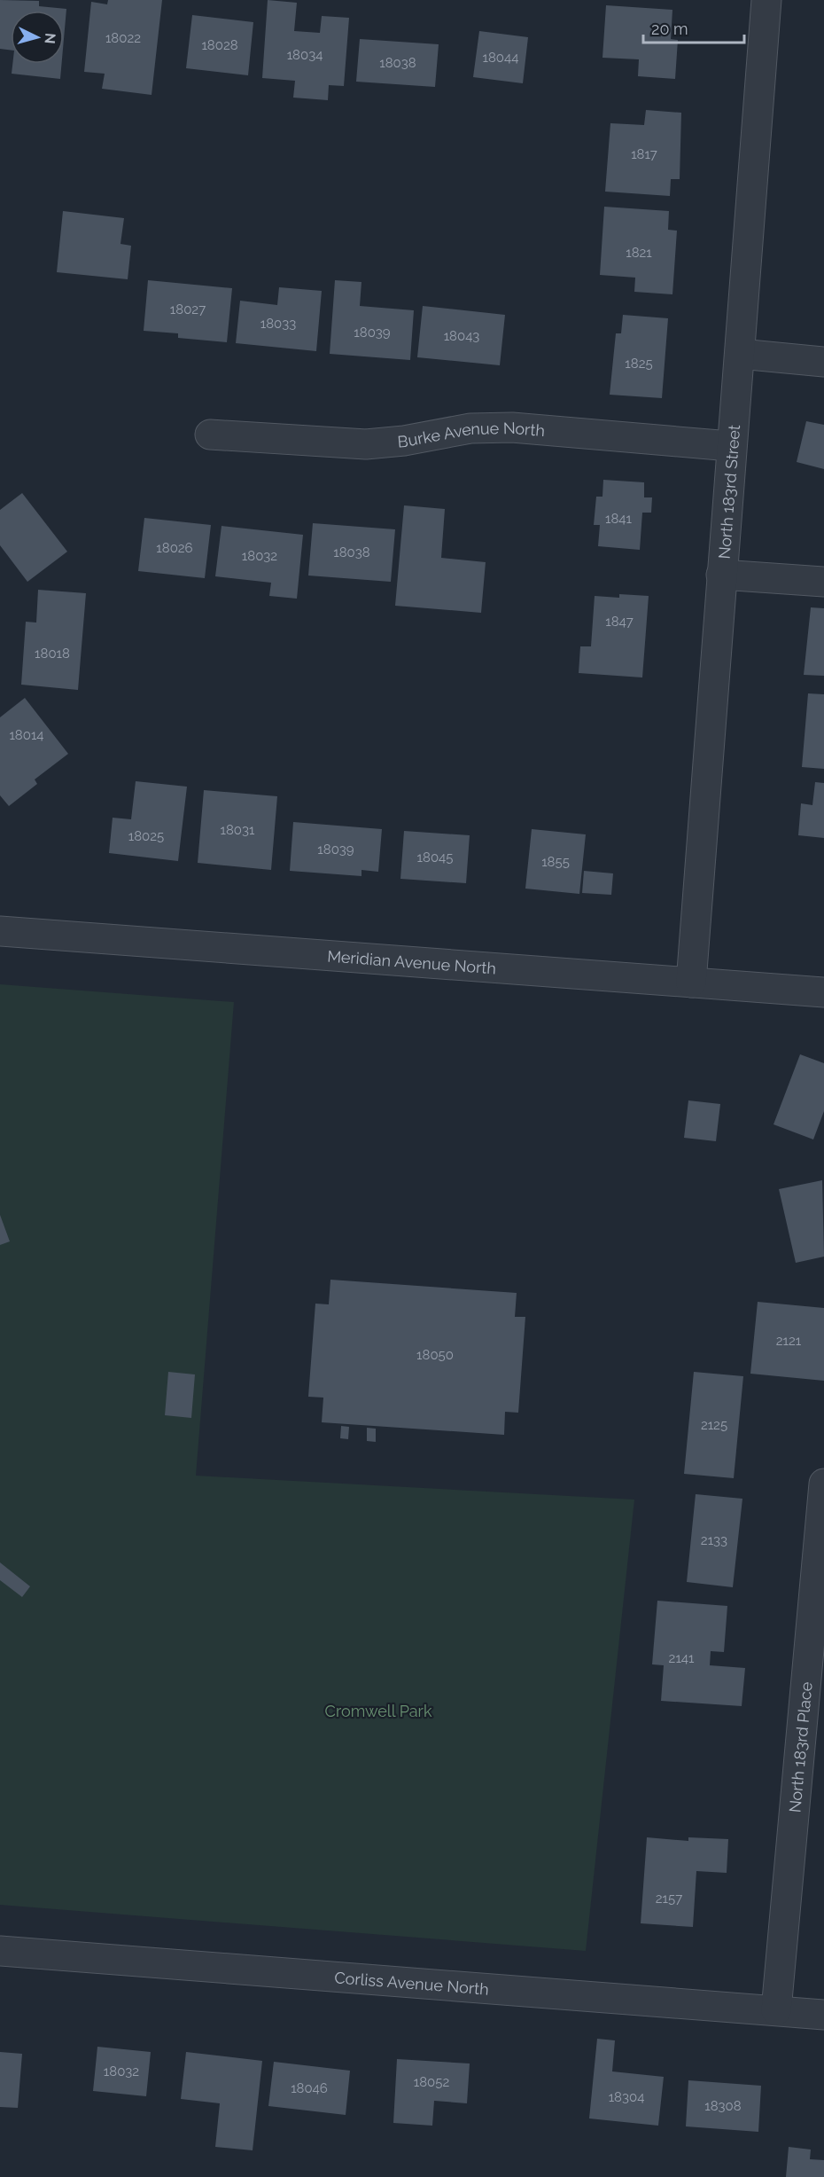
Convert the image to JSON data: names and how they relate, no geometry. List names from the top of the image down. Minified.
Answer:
{"streets":{"street":["Burke Avenue North","North 183rd Street","Meridian Avenue North","North 183rd Place","Corliss Avenue North"]},"crossings":[["Burke Avenue North","North 183rd Street"],["North 183rd Street","Meridian Avenue North"],["North 183rd Place","Corliss Avenue North"]],"parks":["Cromwell Park"],"house_numbers":["18022","18028","18034","18044","18038","1817","1821","18027","18033","18039","18043","1825","1841","18026","18038","18032","1847","18018","18014","18031","18025","18039","18045","1855","2121","18050","2125","2133","2141","2157","18032","18052","18046","18304","18308"],"scale_bar":"20 m","north":"right"}
